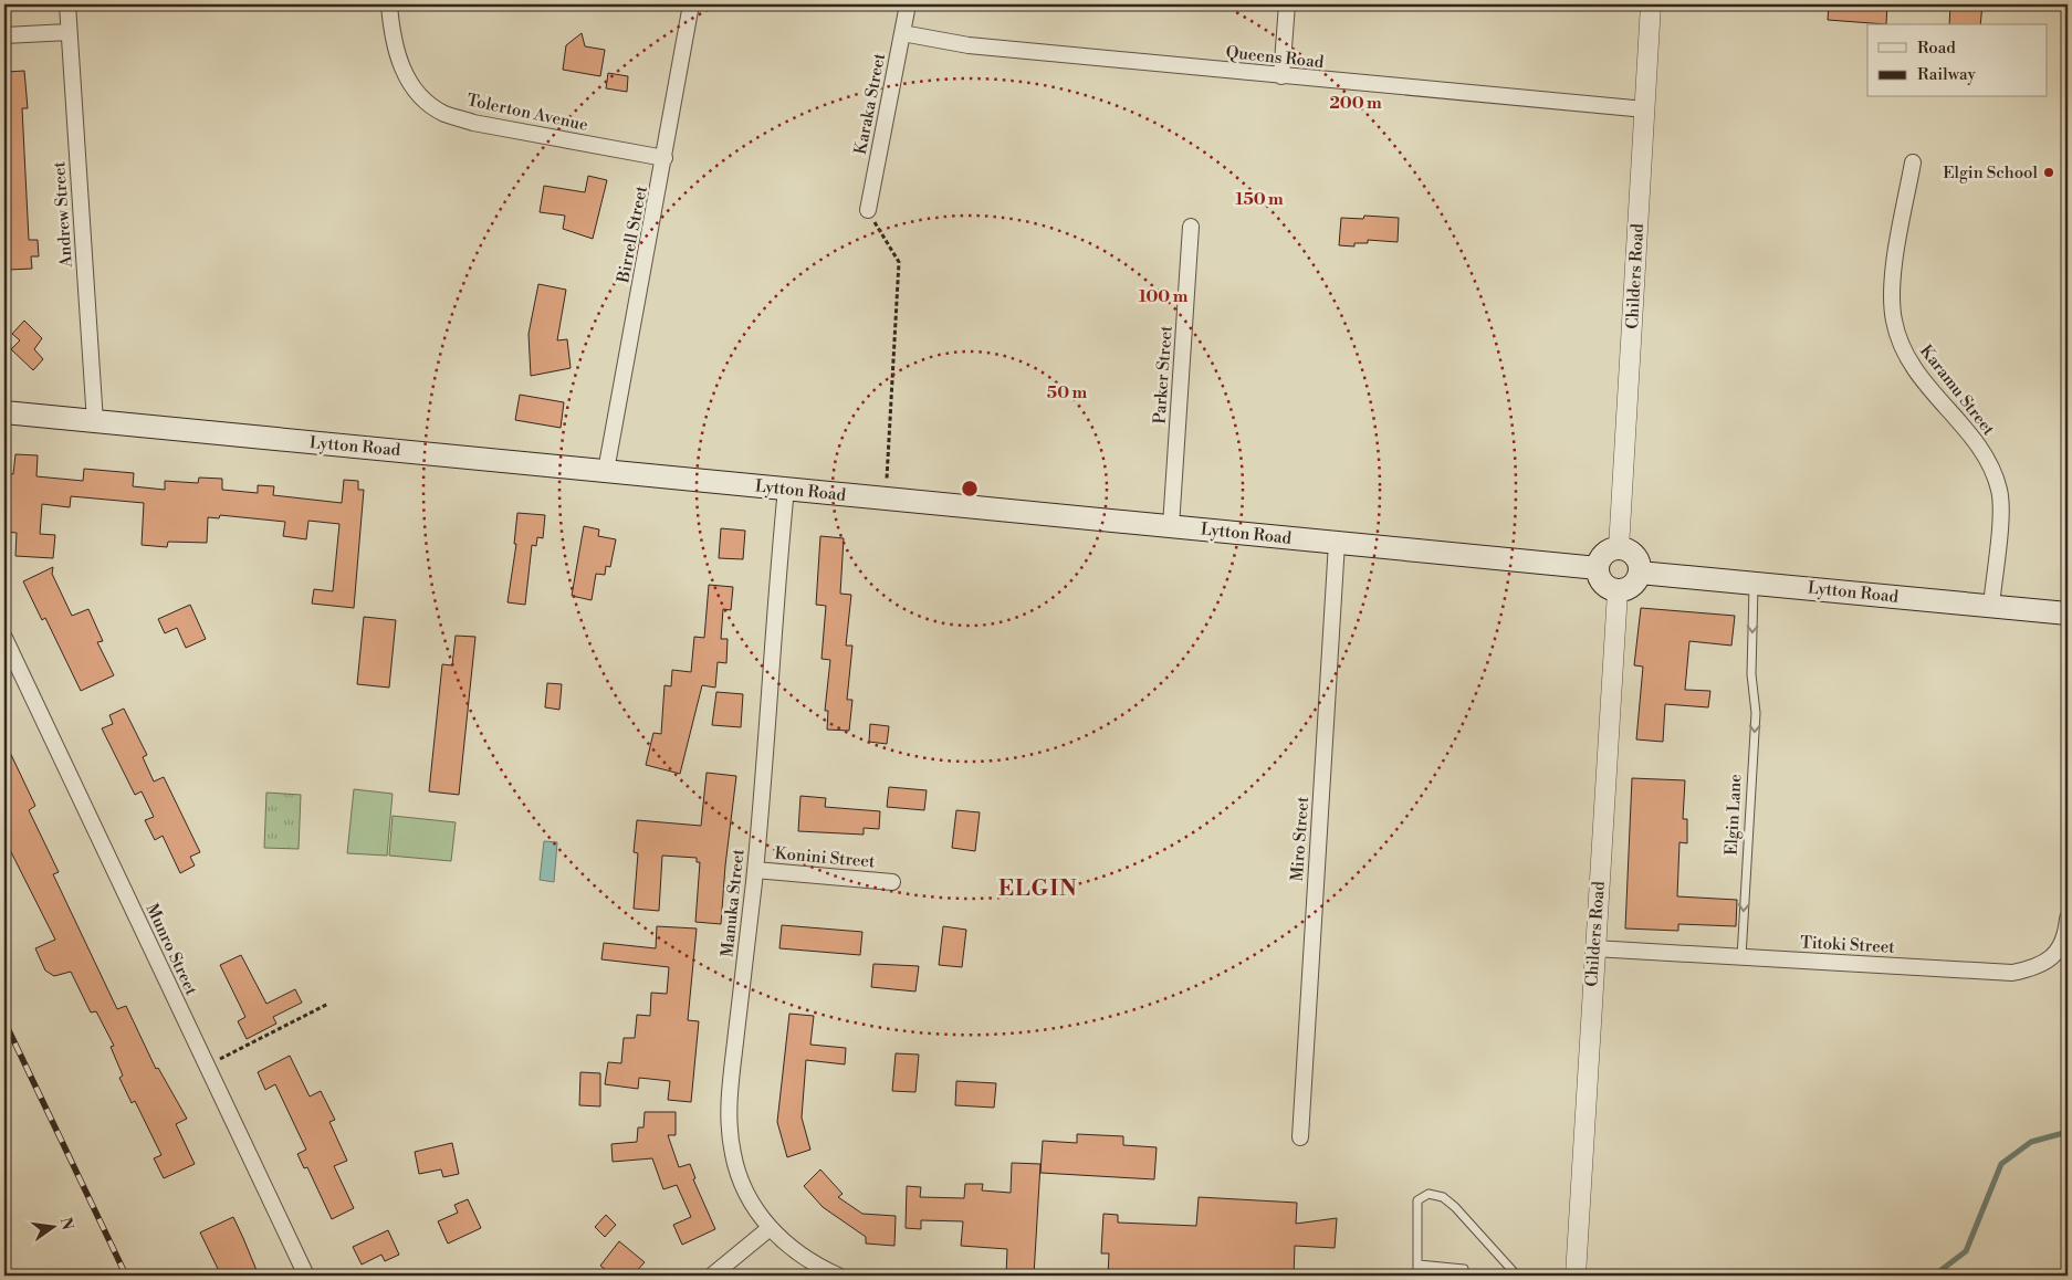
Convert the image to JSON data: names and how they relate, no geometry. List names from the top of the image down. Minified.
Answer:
{"streets":{"main road":["Lytton Road"],"street":["Queens Road","Karaka Street","Tolerton Avenue","Andrew Street","Birrell Street","Childers Road","Parker Street","Karamu Street","Miro Street","Konini Street","Manuka Street","Titoki Street","Munro Street"],"lane":["Elgin Lane"]},"crossings":[["Queens Road","Karaka Street"],["Queens Road","Childers Road"],["Tolerton Avenue","Birrell Street"],["Andrew Street","Lytton Road"],["Birrell Street","Lytton Road"],["Childers Road","Lytton Road"],["Childers Road","Titoki Street"],["Parker Street","Lytton Road"],["Karamu Street","Lytton Road"],["Lytton Road","Elgin Lane"],["Lytton Road","Miro Street"],["Lytton Road","Manuka Street"],["Elgin Lane","Titoki Street"],["Konini Street","Manuka Street"]],"one_way":["Elgin Lane"],"districts":["ELGIN"],"places":["Elgin School"],"legend":["Road","Railway"],"north":"right","rings":["200 m","150 m","100 m","50 m"]}
